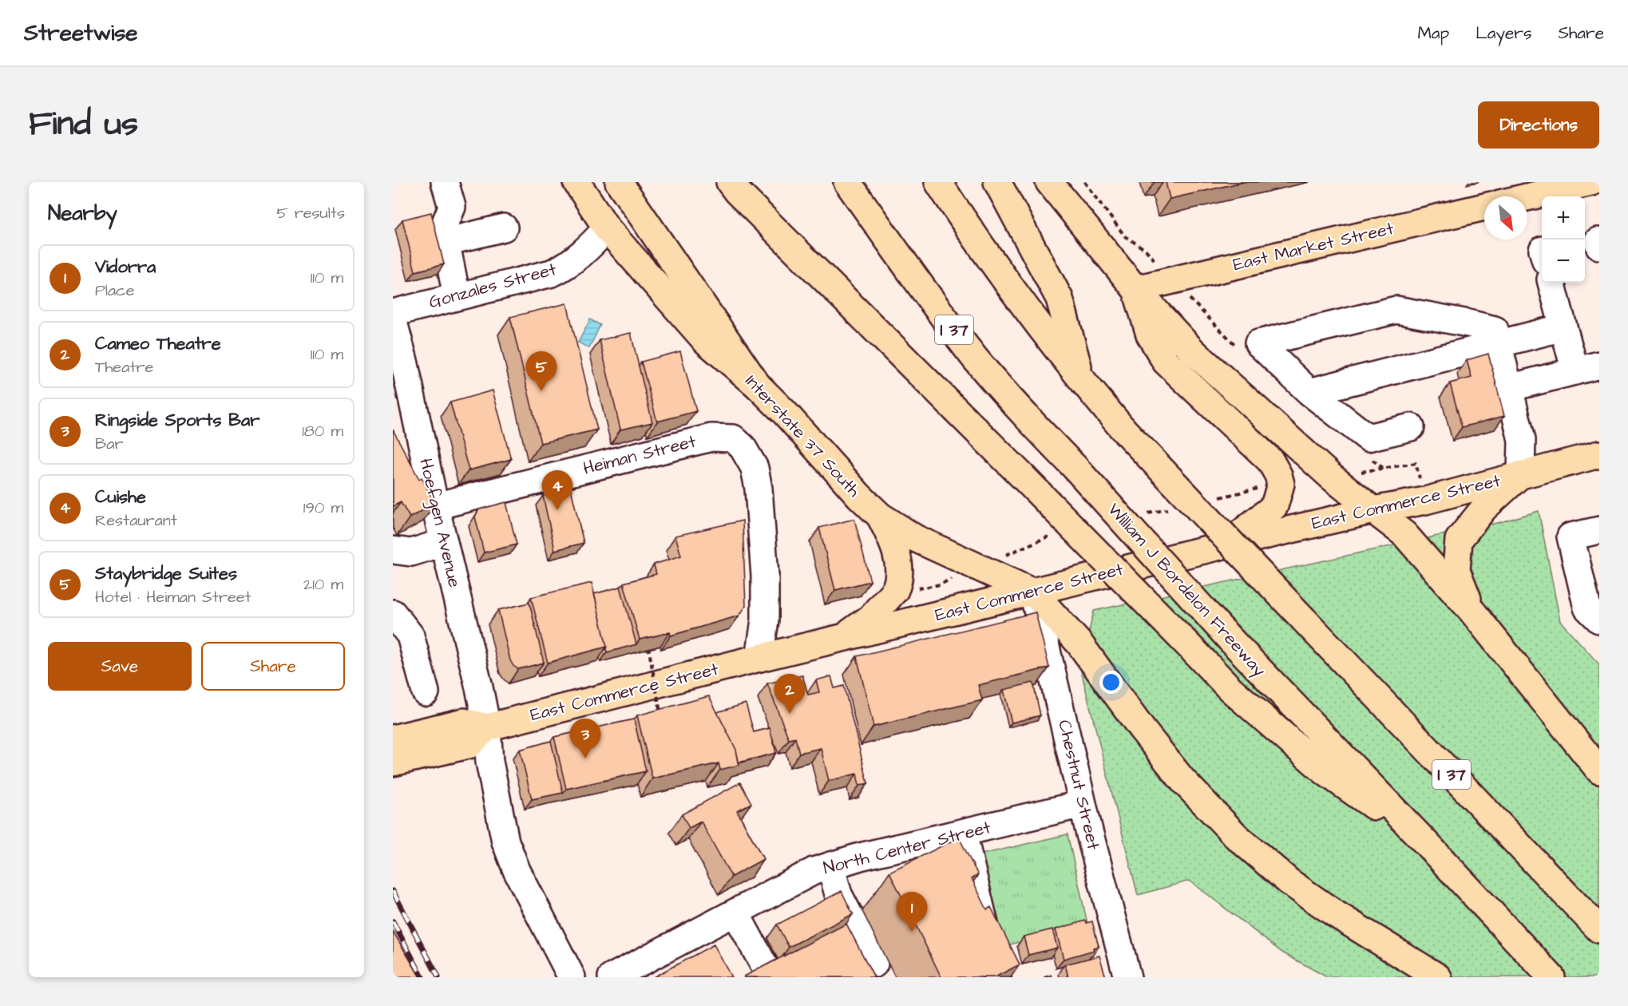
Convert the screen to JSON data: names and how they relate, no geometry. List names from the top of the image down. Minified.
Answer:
{"streets":{"main road":["East Market Street","I 37","Interstate 37 South","East Commerce Street","William J Bordelon Freeway"],"street":["Gonzales Street","Heiman Street","Hoefgen Avenue","Chestnut Street","North Center Street"]},"crossings":[["Gonzales Street","Interstate 37 South"],["Interstate 37 South","East Commerce Street"],["Interstate 37 South","Chestnut Street"],["Heiman Street","East Commerce Street"],["Heiman Street","Hoefgen Avenue"],["East Commerce Street","Hoefgen Avenue"],["East Commerce Street","Chestnut Street"],["Chestnut Street","North Center Street"]],"north":"bottom right","page":{"header":"Streetwise","nav":["Map","Layers","Share"],"title":"Find us","buttons":["Directions",["Save","Share"]],"heading":["Nearby","5 results"],"map_buttons":["+","−"],"list":[{"mark":"1","name":"Vidorra","note":"Place","value":"110 m"},{"mark":"2","name":"Cameo Theatre","note":"Theatre","value":"110 m"},{"mark":"3","name":"Ringside Sports Bar","note":"Bar","value":"180 m"},{"mark":"4","name":"Cuishe","note":"Restaurant","value":"190 m"},{"mark":"5","name":"Staybridge Suites","note":"Hotel · Heiman Street","value":"210 m"}],"pins":["5","4","2","3","1"]}}
